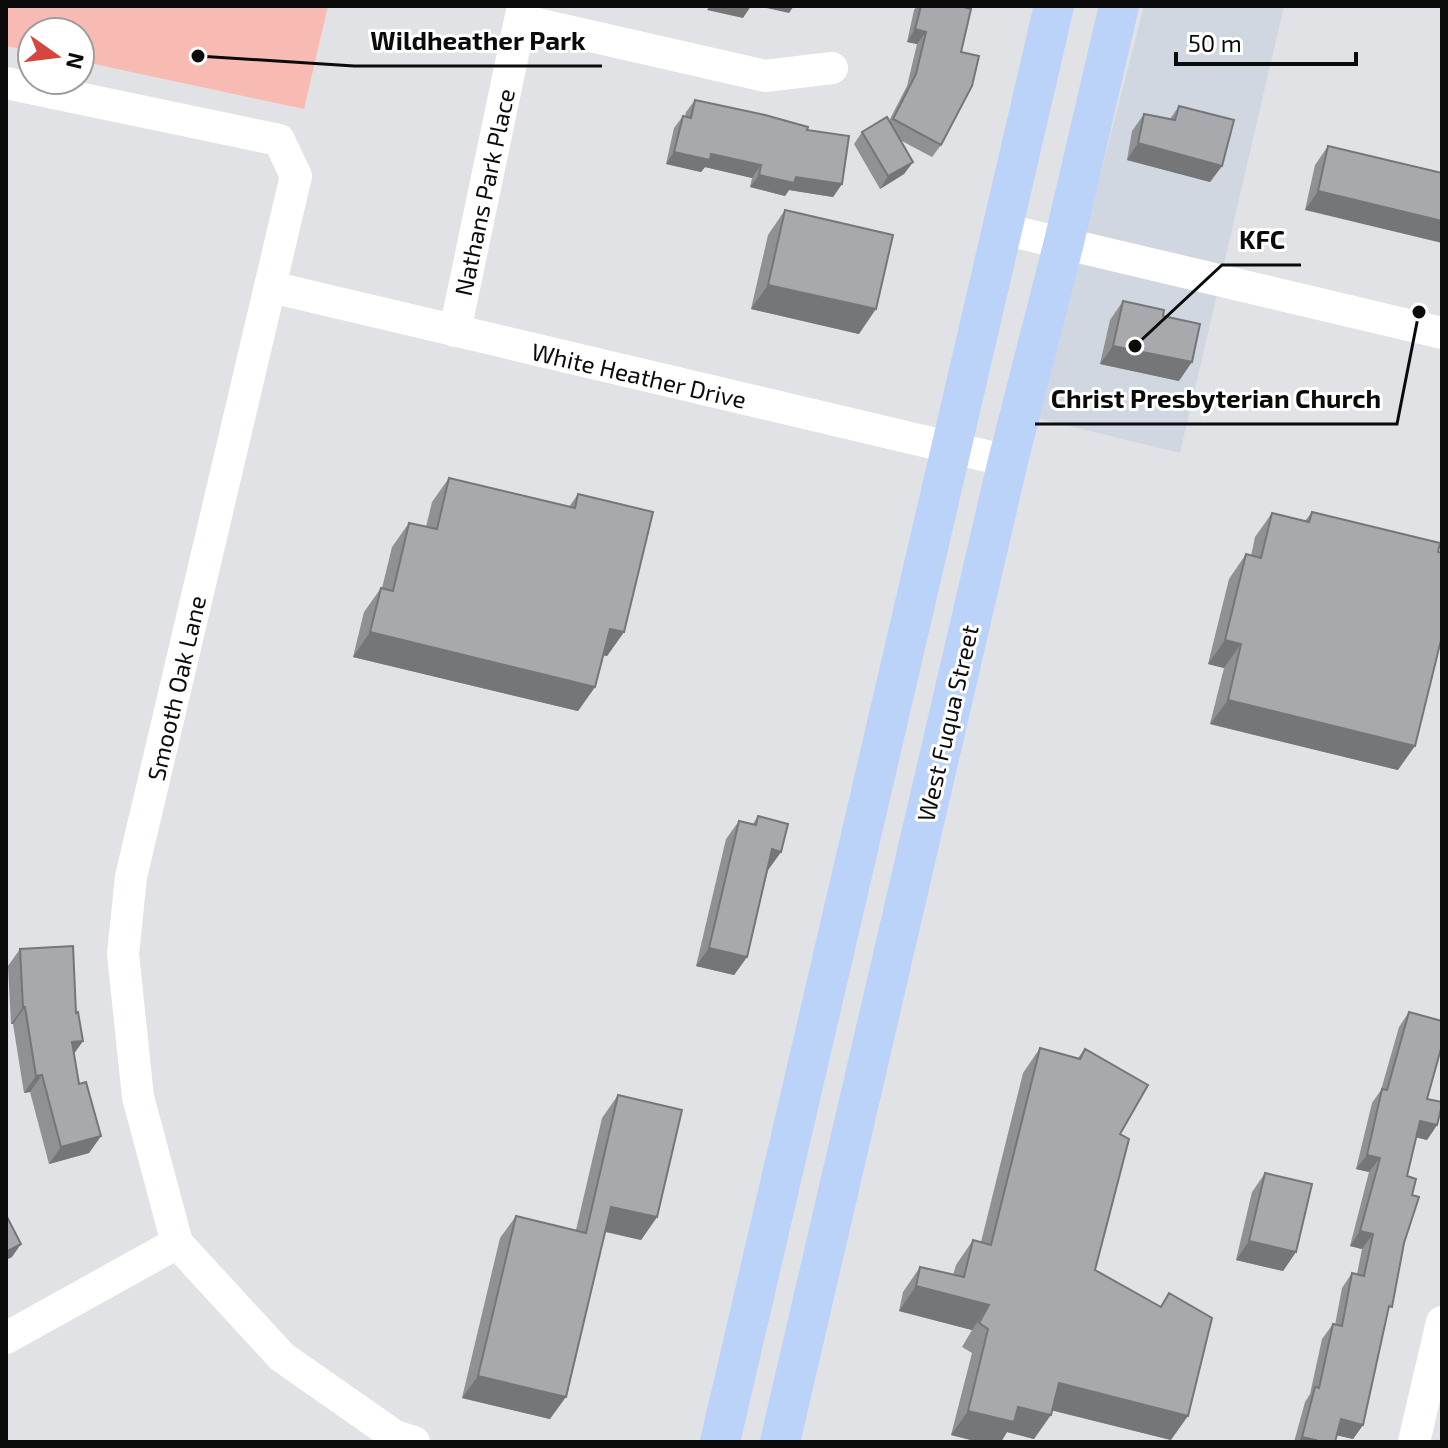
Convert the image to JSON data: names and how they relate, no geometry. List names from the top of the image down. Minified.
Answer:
{"streets":{"main road":["West Fuqua Street"],"street":["Nathans Park Place","White Heather Drive","Smooth Oak Lane"]},"crossings":[["Nathans Park Place","White Heather Drive"],["White Heather Drive","Smooth Oak Lane"],["White Heather Drive","West Fuqua Street"]],"places":["Wildheather Park","Christ Presbyterian Church","KFC"],"scale_bar":"50 m","north":"right"}
